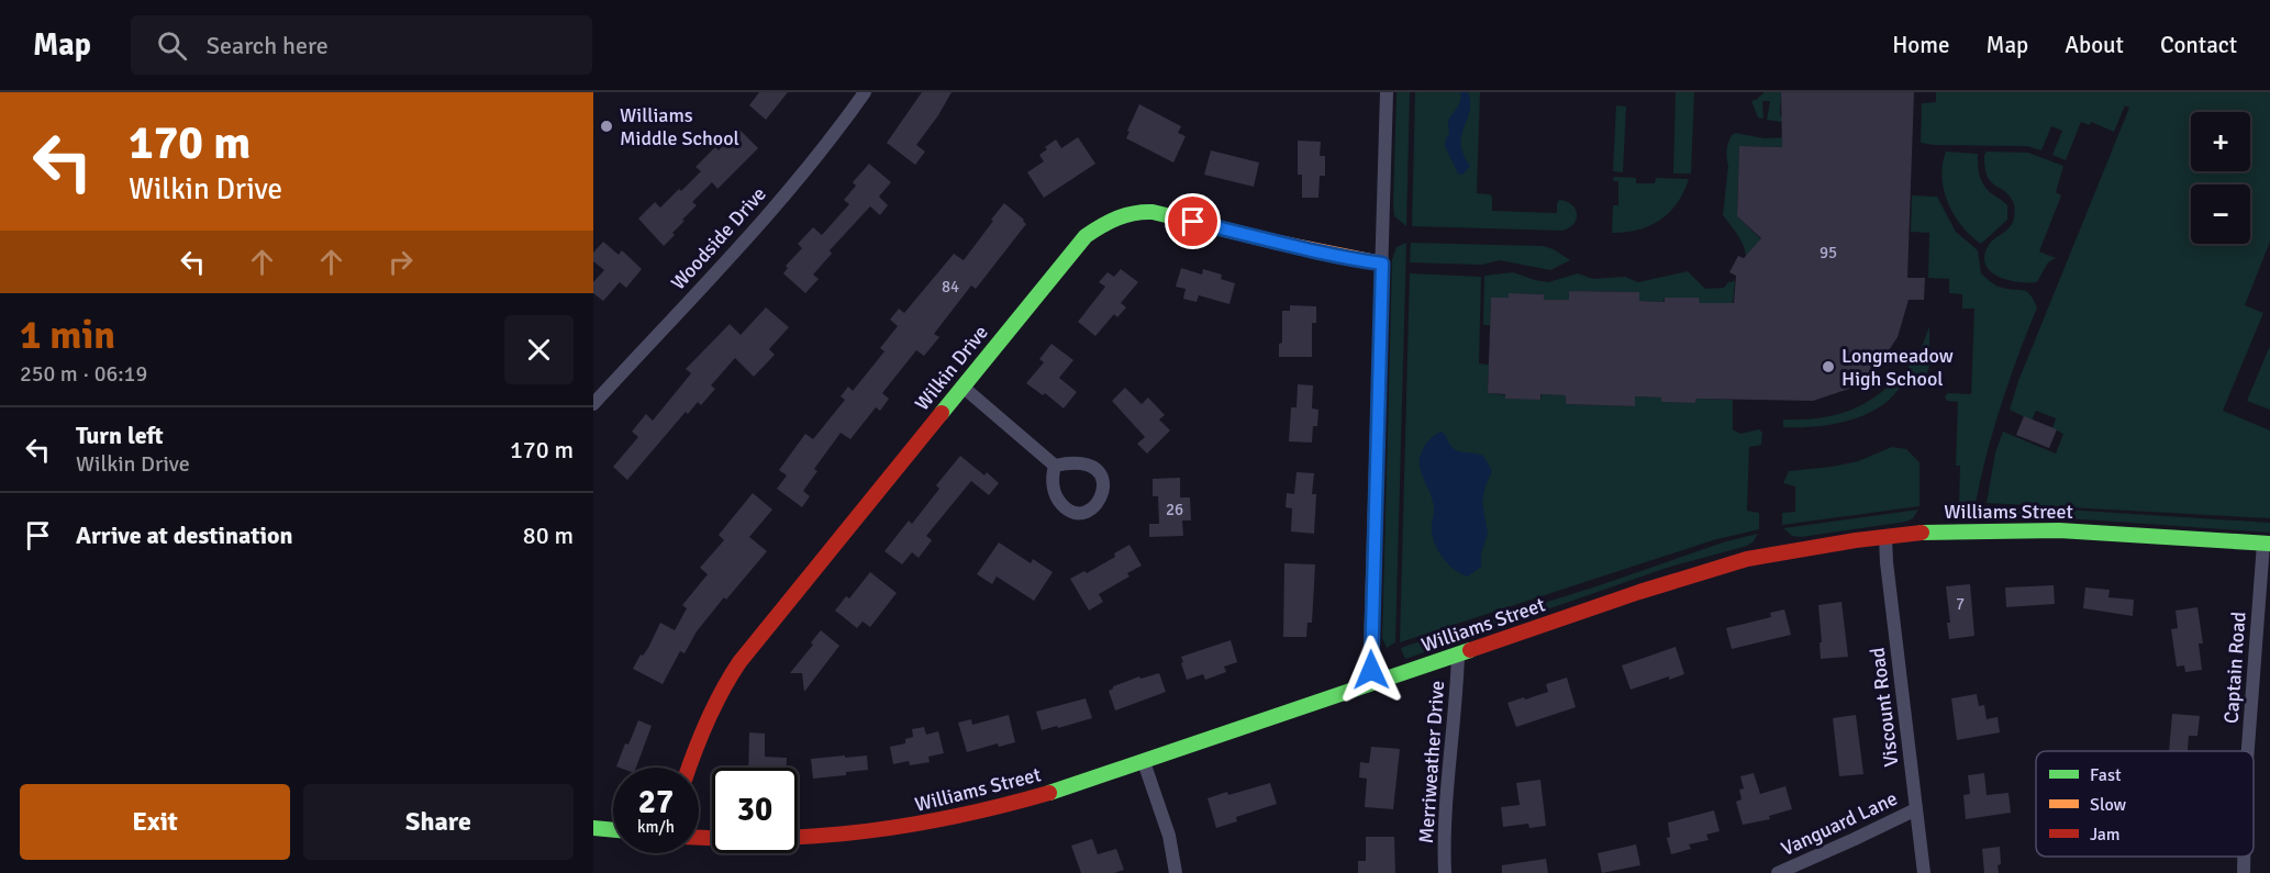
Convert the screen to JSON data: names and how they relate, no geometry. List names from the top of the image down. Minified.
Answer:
{"streets":{"main road":["Wilkin Drive","Williams Street"],"street":["Woodside Drive","Captain Road","Viscount Road","Merriweather Drive","Vanguard Lane"]},"crossings":[["Williams Street","Captain Road"],["Williams Street","Viscount Road"],["Williams Street","Merriweather Drive"],["Viscount Road","Vanguard Lane"]],"places":["Williams Middle School","Longmeadow High School"],"house_numbers":["95","84","26","7"],"legend":["Fast","Slow","Jam"],"page":{"header":"Map","search":"Search here","nav":["Home","Map","About","Contact"],"turn":["170 m","Wilkin Drive"],"map_buttons":["+","−"],"heading":["1 min","250 m · 06:19"],"list":[{"name":"Turn left","note":"Wilkin Drive","value":"170 m"},{"name":"Arrive at destination","value":"80 m"}],"speed":"27 km/h","limit":"30","buttons":["Exit","Share"]}}
